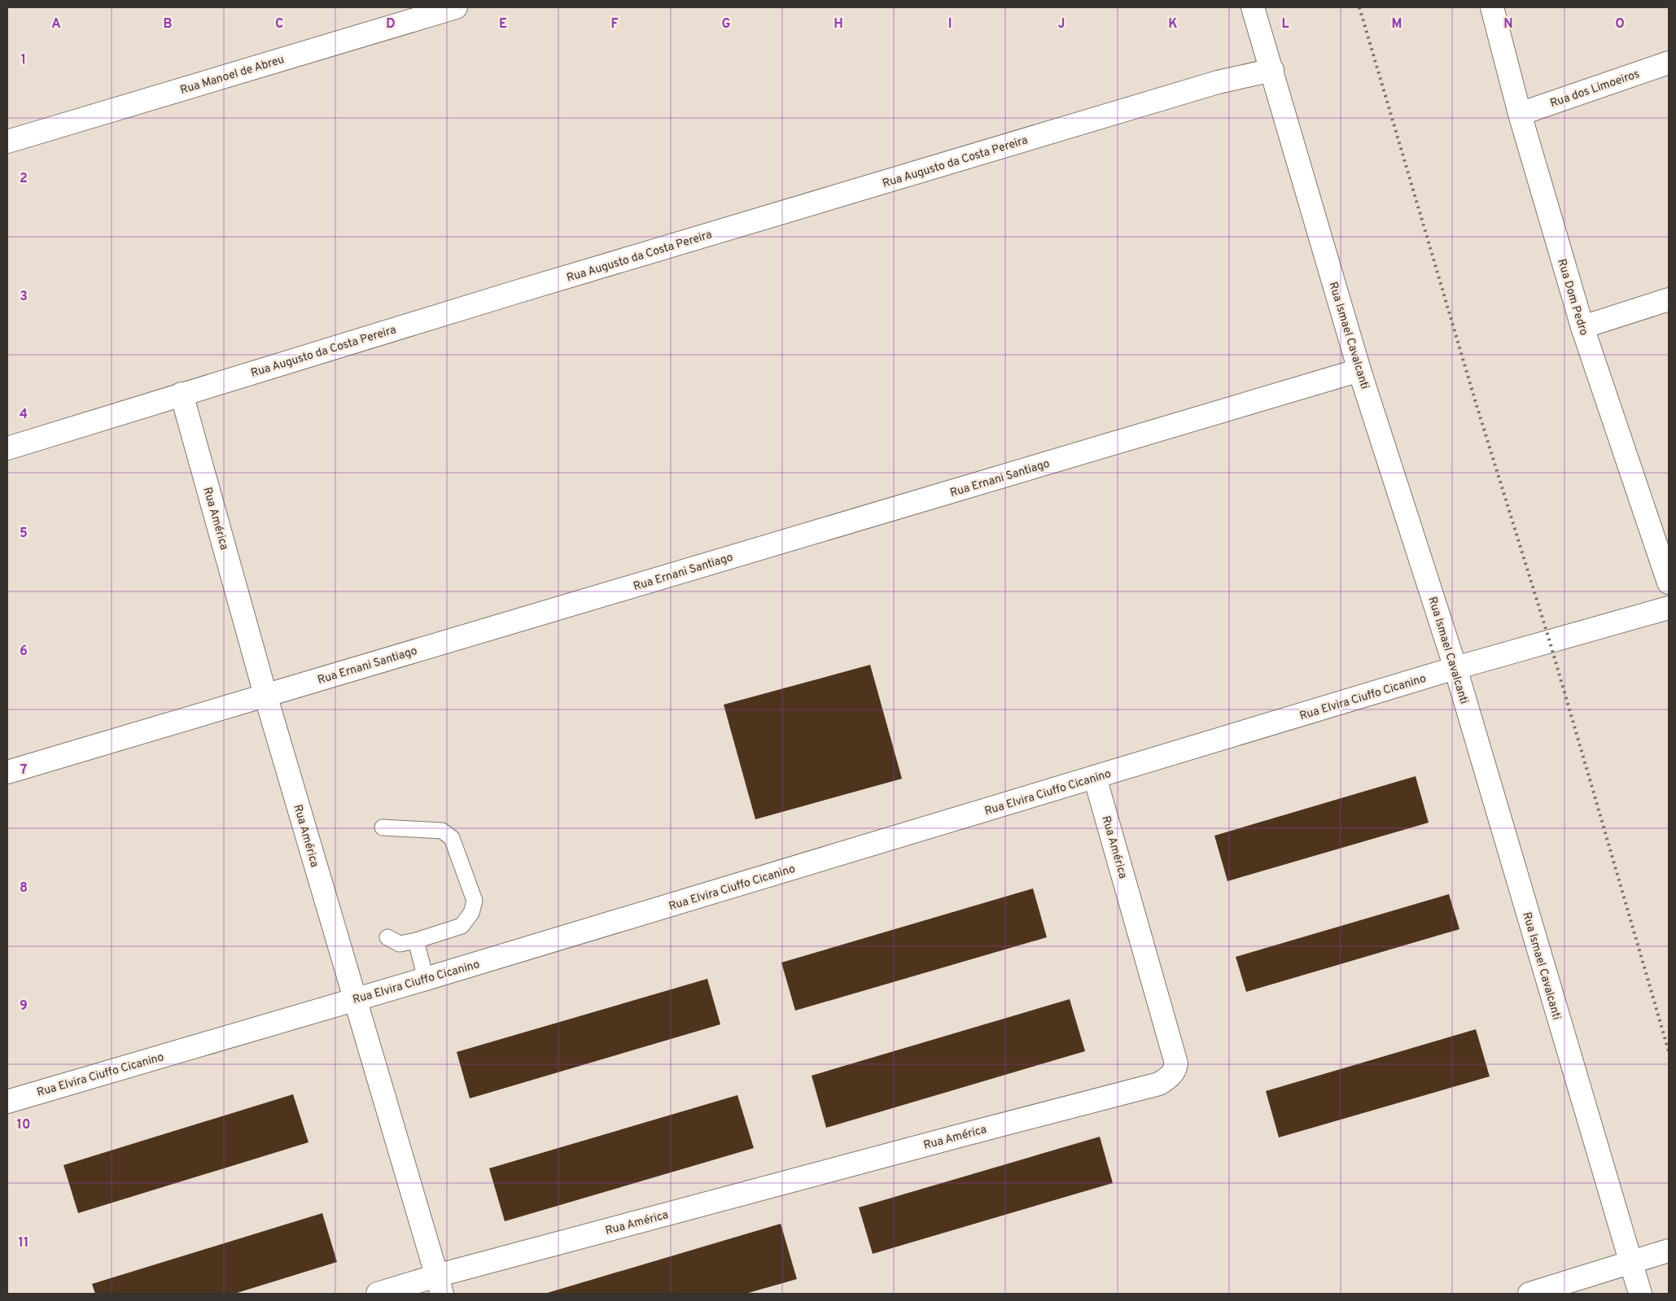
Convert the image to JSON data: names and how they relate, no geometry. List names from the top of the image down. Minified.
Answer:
{"streets":{"street":["Rua Manoel de Abreu","Rua dos Limoeiros","Rua Augusto da Costa Pereira","Rua Dom Pedro","Rua Ismael Cavalcanti","Rua Ernani Santiago","Rua América","Rua Elvira Ciuffo Cicanino"]},"crossings":[["Rua dos Limoeiros","Rua Dom Pedro"],["Rua Augusto da Costa Pereira","Rua Ismael Cavalcanti"],["Rua Augusto da Costa Pereira","Rua América"],["Rua Ismael Cavalcanti","Rua Ernani Santiago"],["Rua Ismael Cavalcanti","Rua Elvira Ciuffo Cicanino"],["Rua Ernani Santiago","Rua América"],["Rua América","Rua Elvira Ciuffo Cicanino"]],"grid":{"columns":["A","B","C","D","E","F","G","H","I","J","K","L","M","N","O"],"rows":["1","2","3","4","5","6","7","8","9","10","11"]}}
